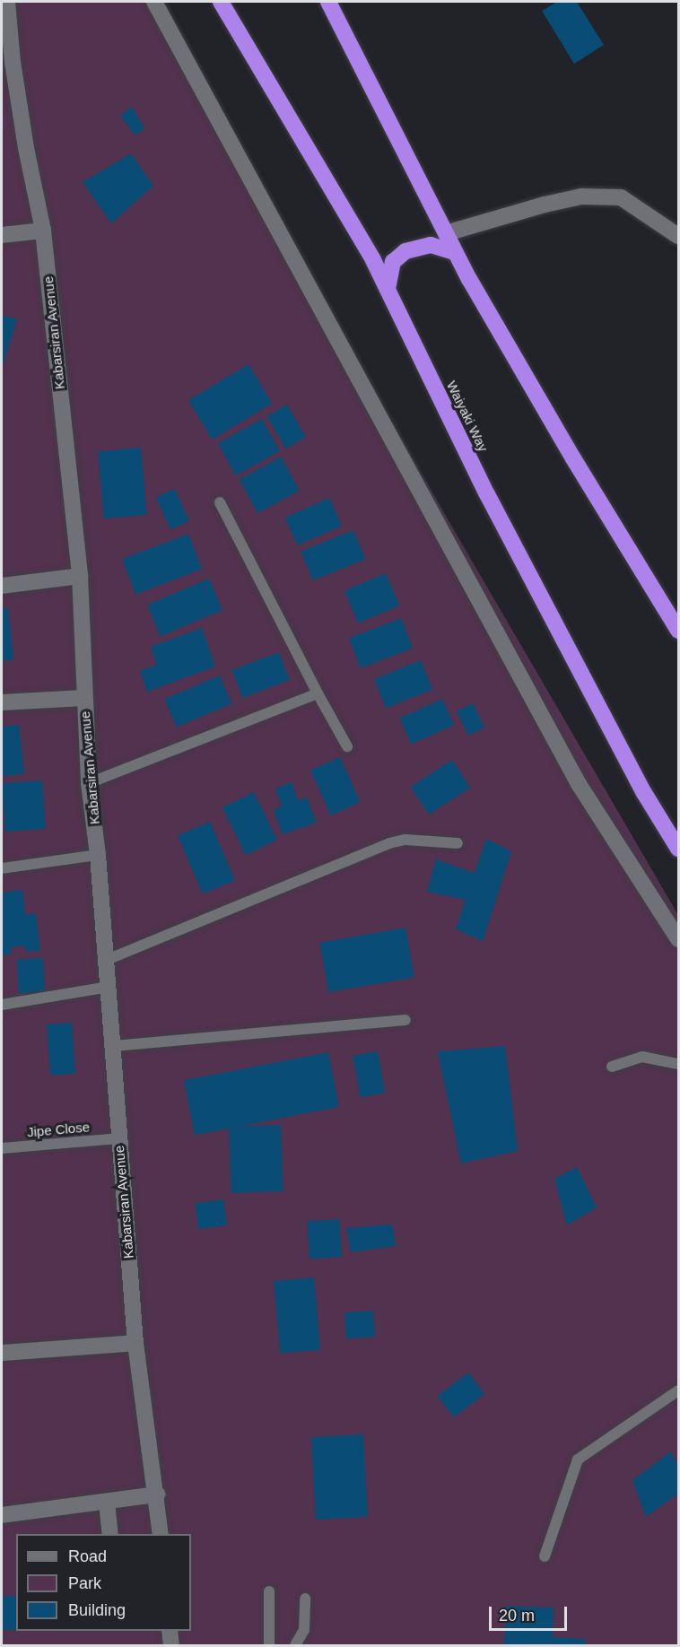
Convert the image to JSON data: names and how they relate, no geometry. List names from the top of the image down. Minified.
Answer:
{"streets":{"highway":["Waiyaki Way"],"street":["Kabarsiran Avenue"],"lane":["Jipe Close"]},"crossings":[["Kabarsiran Avenue","Jipe Close"]],"legend":["Road","Park","Building"],"scale_bar":"20 m"}
